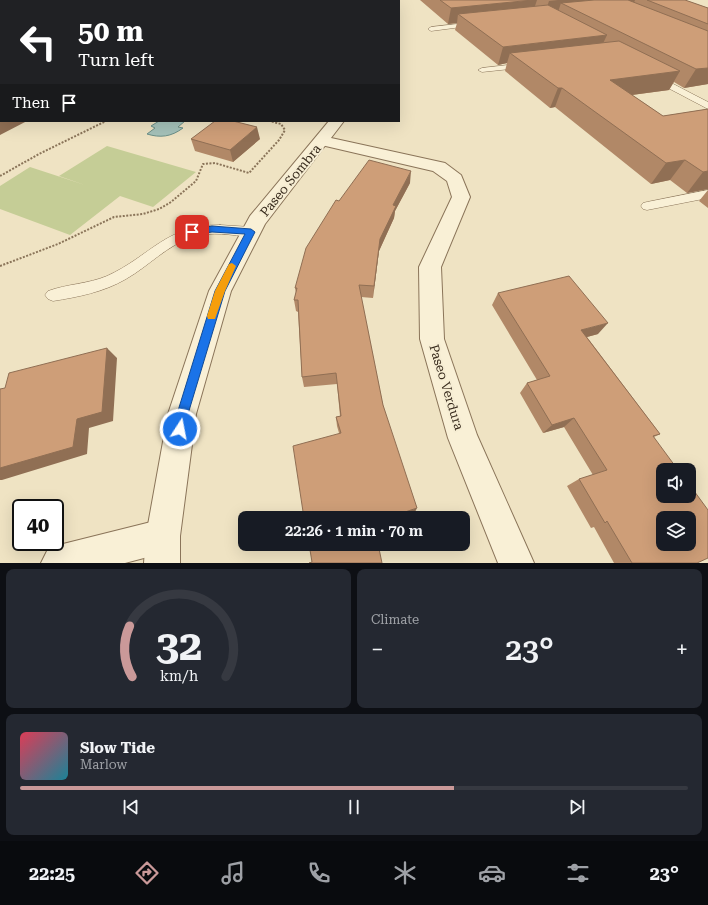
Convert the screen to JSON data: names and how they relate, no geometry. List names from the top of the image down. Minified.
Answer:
{"streets":{"street":["Paseo Sombra","Paseo Verdura"]},"crossings":[["Paseo Sombra","Paseo Verdura"]],"page":{"turn":["50 m","Turn left"],"then":"Then","limit":"40","trip":"22:26 · 1 min · 70 m","tile":"Climate","heat":["−","23°","+"],"song":["Slow Tide","Marlow"],"tabs":["22:25","23°"],"gauge":["32","km/h"]}}
